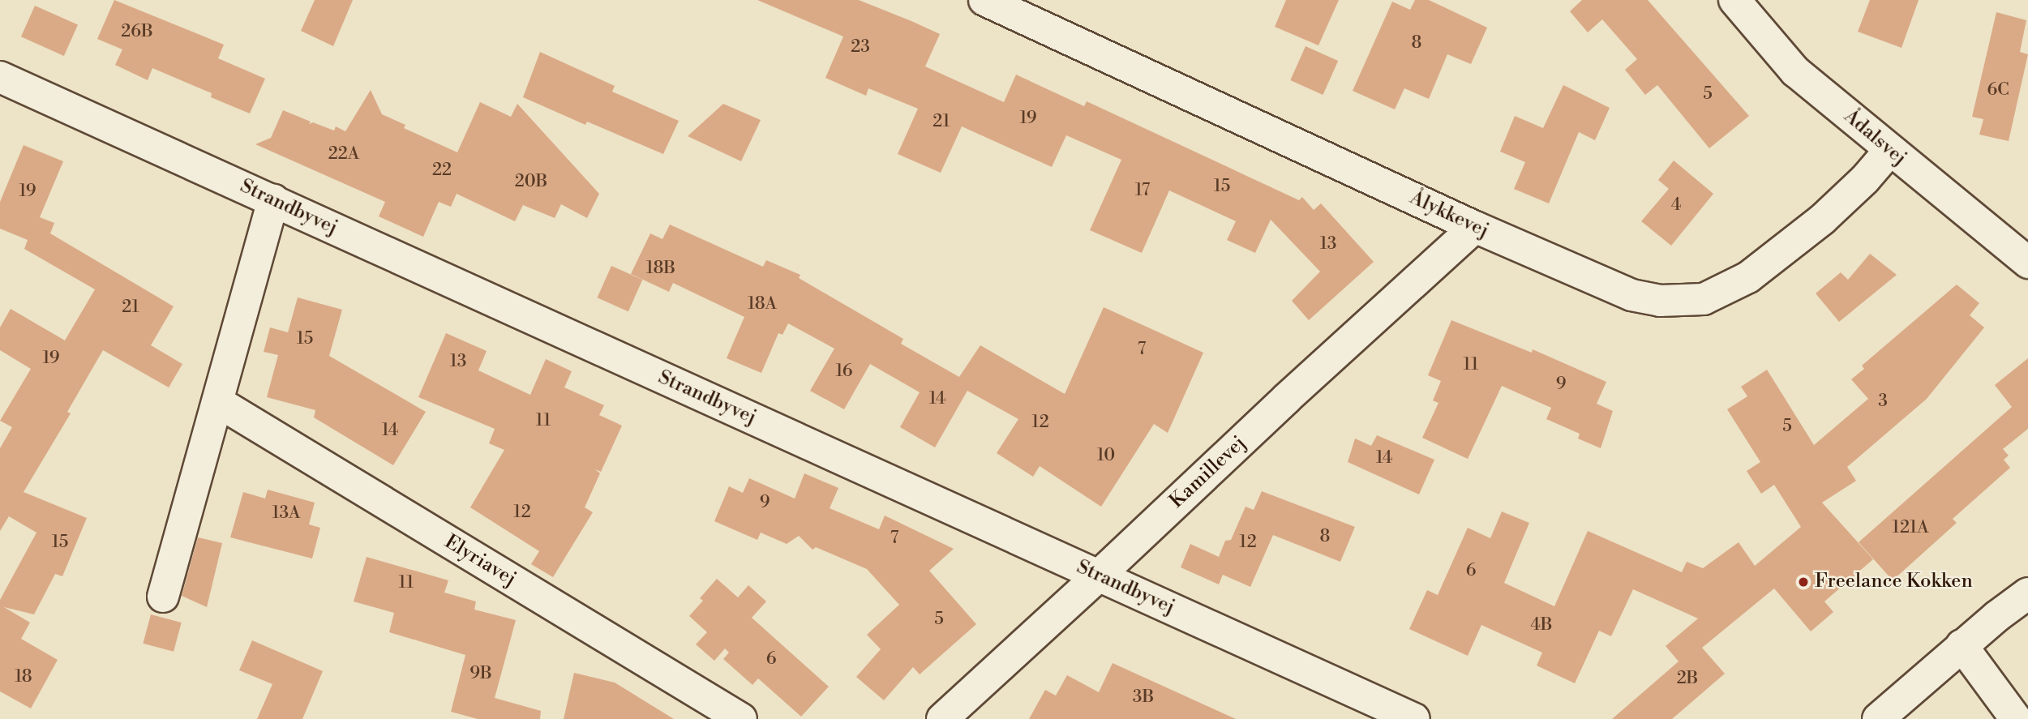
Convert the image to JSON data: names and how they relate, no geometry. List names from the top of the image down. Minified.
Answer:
{"streets":{"street":["Ådalsvej","Strandbyvej","Ålykkevej","Kamillevej","Elyriavej"]},"crossings":[["Ådalsvej","Ålykkevej"],["Strandbyvej","Kamillevej"],["Ålykkevej","Kamillevej"]],"places":["Freelance Kokken"],"house_numbers":["26B","8","23","6C","5","19","21","22A","22","20B","15","17","19","4","13","18B","18A","21","15","7","19","13","11","16","9","14","3","11","12","5","14","10","14","9","12","13A","121A","8","7","15","12","6","11","5","4B","6","9B","18","2B","3B"]}
